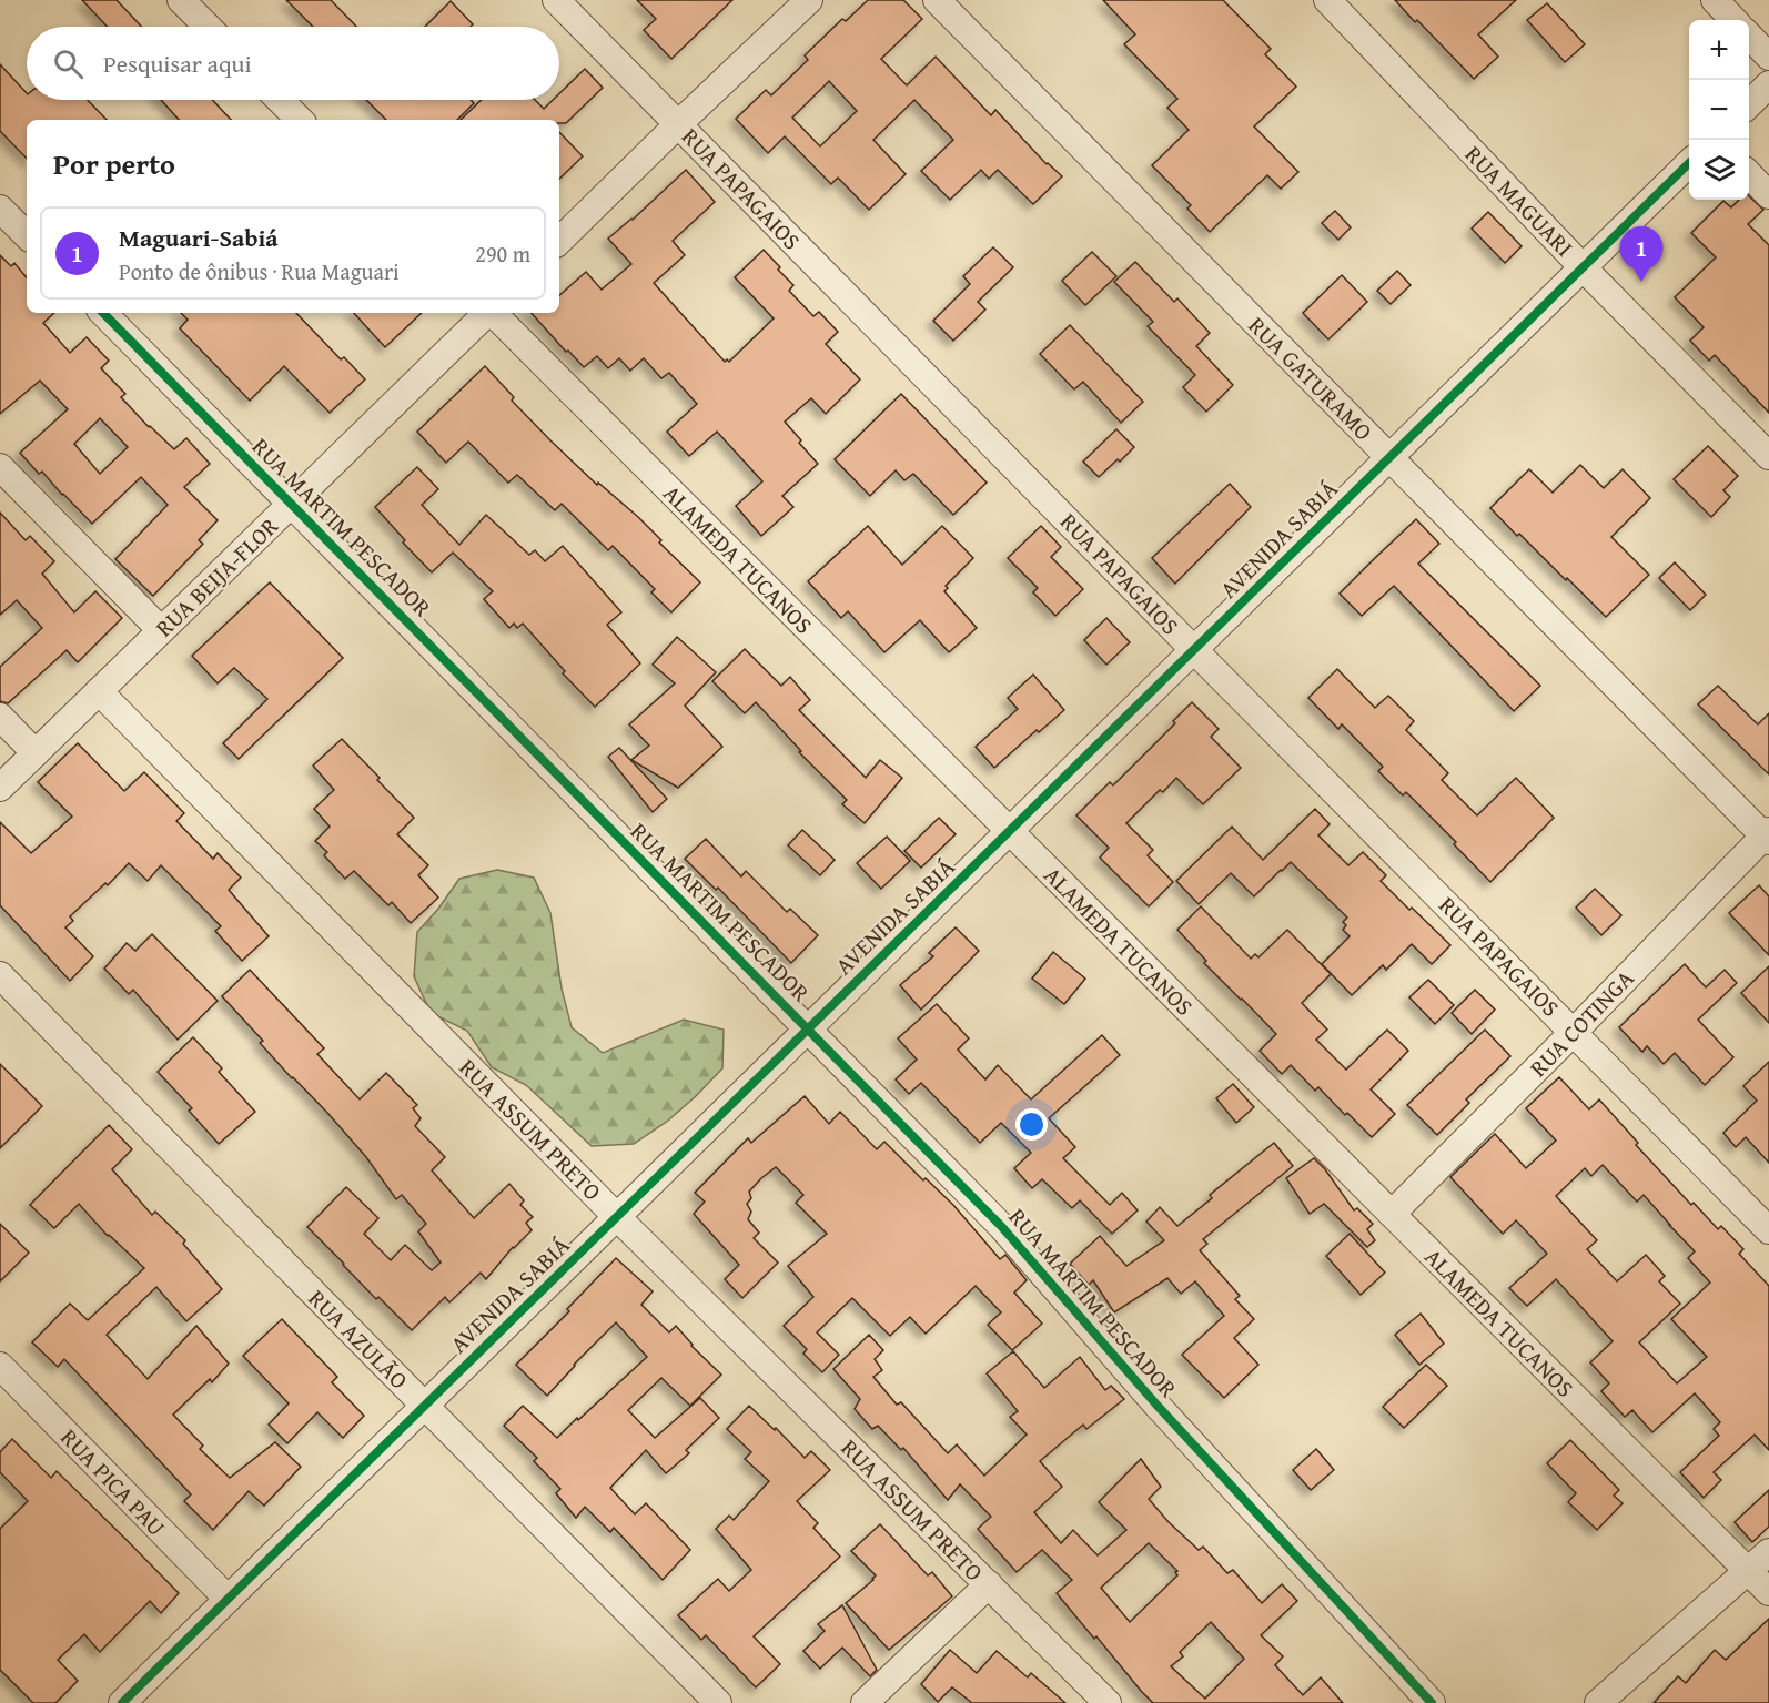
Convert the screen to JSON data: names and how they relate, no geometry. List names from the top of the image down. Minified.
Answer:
{"streets":{"street":["RUA PAPAGAIOS","RUA MAGUARI","RUA GATURAMO","RUA MARTIM PESCADOR","AVENIDA SABIÁ","ALAMEDA TUCANOS","RUA BEIJA-FLOR","RUA COTINGA","RUA ASSUM PRETO","RUA AZULÃO","RUA PICA PAU"]},"crossings":[["RUA PAPAGAIOS","AVENIDA SABIÁ"],["RUA PAPAGAIOS","RUA COTINGA"],["RUA MAGUARI","AVENIDA SABIÁ"],["RUA GATURAMO","AVENIDA SABIÁ"],["RUA GATURAMO","RUA COTINGA"],["RUA MARTIM PESCADOR","AVENIDA SABIÁ"],["RUA MARTIM PESCADOR","RUA BEIJA-FLOR"],["AVENIDA SABIÁ","ALAMEDA TUCANOS"],["AVENIDA SABIÁ","RUA ASSUM PRETO"],["AVENIDA SABIÁ","RUA AZULÃO"],["AVENIDA SABIÁ","RUA PICA PAU"],["ALAMEDA TUCANOS","RUA COTINGA"],["RUA BEIJA-FLOR","RUA ASSUM PRETO"]],"page":{"map_buttons":["+","−"],"search":"Pesquisar aqui","heading":"Por perto","list":[{"mark":"1","name":"Maguari-Sabiá","note":"Ponto de ônibus · Rua Maguari","value":"290 m"}],"pins":"1"}}
